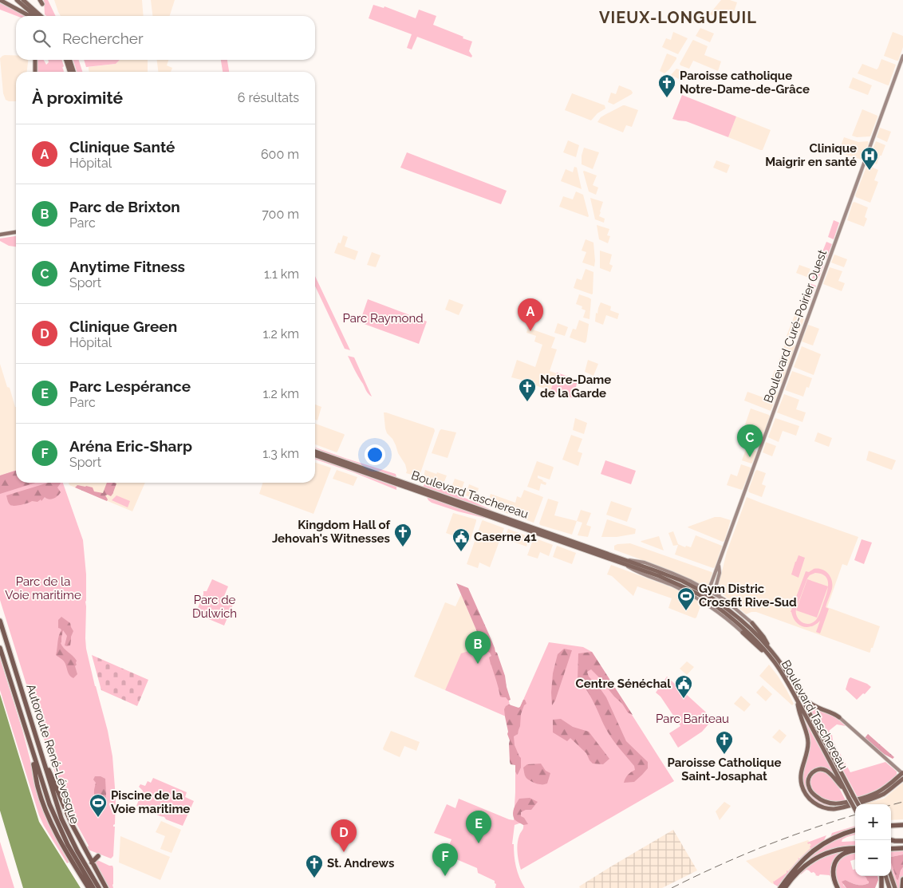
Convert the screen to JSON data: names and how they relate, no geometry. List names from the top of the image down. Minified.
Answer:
{"streets":{"highway":["Boulevard Taschereau","Autoroute René-Lévesque"],"main road":["Boulevard Curé-Poirier Ouest"]},"crossings":[["Boulevard Curé-Poirier Ouest","Boulevard Taschereau"]],"districts":["VIEUX-LONGUEUIL"],"parks":["Parc Raymond","Parc de la Voie maritime","Parc de Dulwich","Parc Bariteau"],"places":{"church":["Paroisse catholique Notre-Dame-de-Grâce","Notre-Dame de la Garde","Kingdom Hall of Jehovah's Witnesses","Paroisse Catholique Saint-Josaphat","St. Andrews"],"hospital":["Clinique Maigrir en santé"],"public building":["Caserne 41","Centre Sénéchal"],"sports":["Gym Distric Crossfit Rive-Sud","Piscine de la Voie maritime"]},"page":{"search":"Rechercher","heading":["À proximité","6 résultats"],"list":[{"mark":"A","name":"Clinique Santé","note":"Hôpital","value":"600 m"},{"mark":"B","name":"Parc de Brixton","note":"Parc","value":"700 m"},{"mark":"C","name":"Anytime Fitness","note":"Sport","value":"1.1 km"},{"mark":"D","name":"Clinique Green","note":"Hôpital","value":"1.2 km"},{"mark":"E","name":"Parc Lespérance","note":"Parc","value":"1.2 km"},{"mark":"F","name":"Aréna Eric-Sharp","note":"Sport","value":"1.3 km"}],"pins":["A","C","B","E","D","F"],"map_buttons":["+","−"]}}
